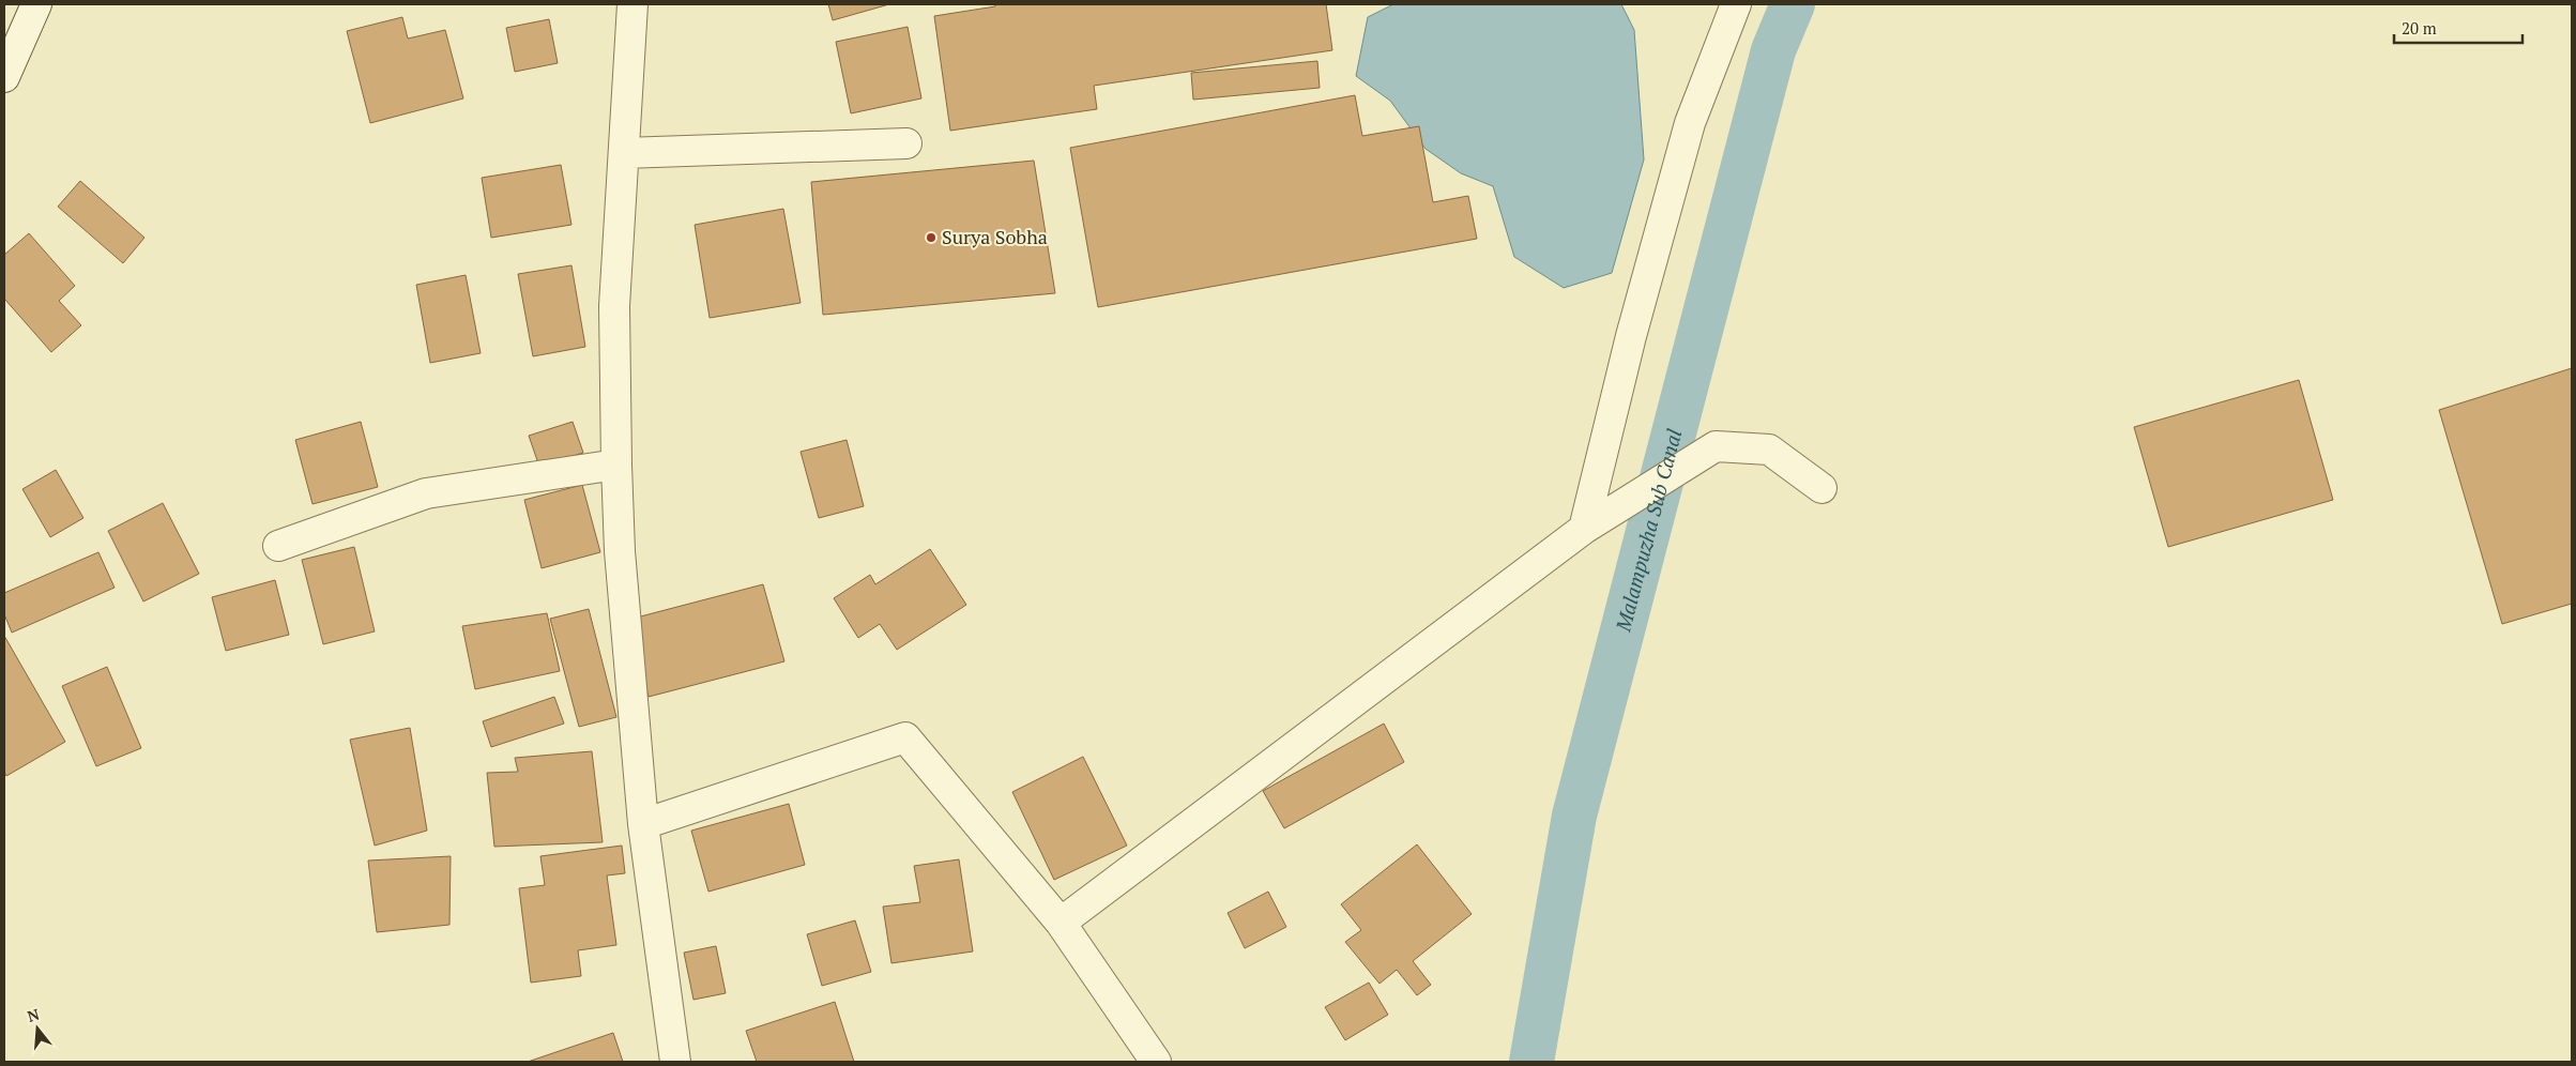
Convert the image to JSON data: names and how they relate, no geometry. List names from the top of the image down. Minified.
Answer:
{"water":["Malampuzha Sub Canal"],"places":["Surya Sobha"],"scale_bar":"20 m","north":"top"}
